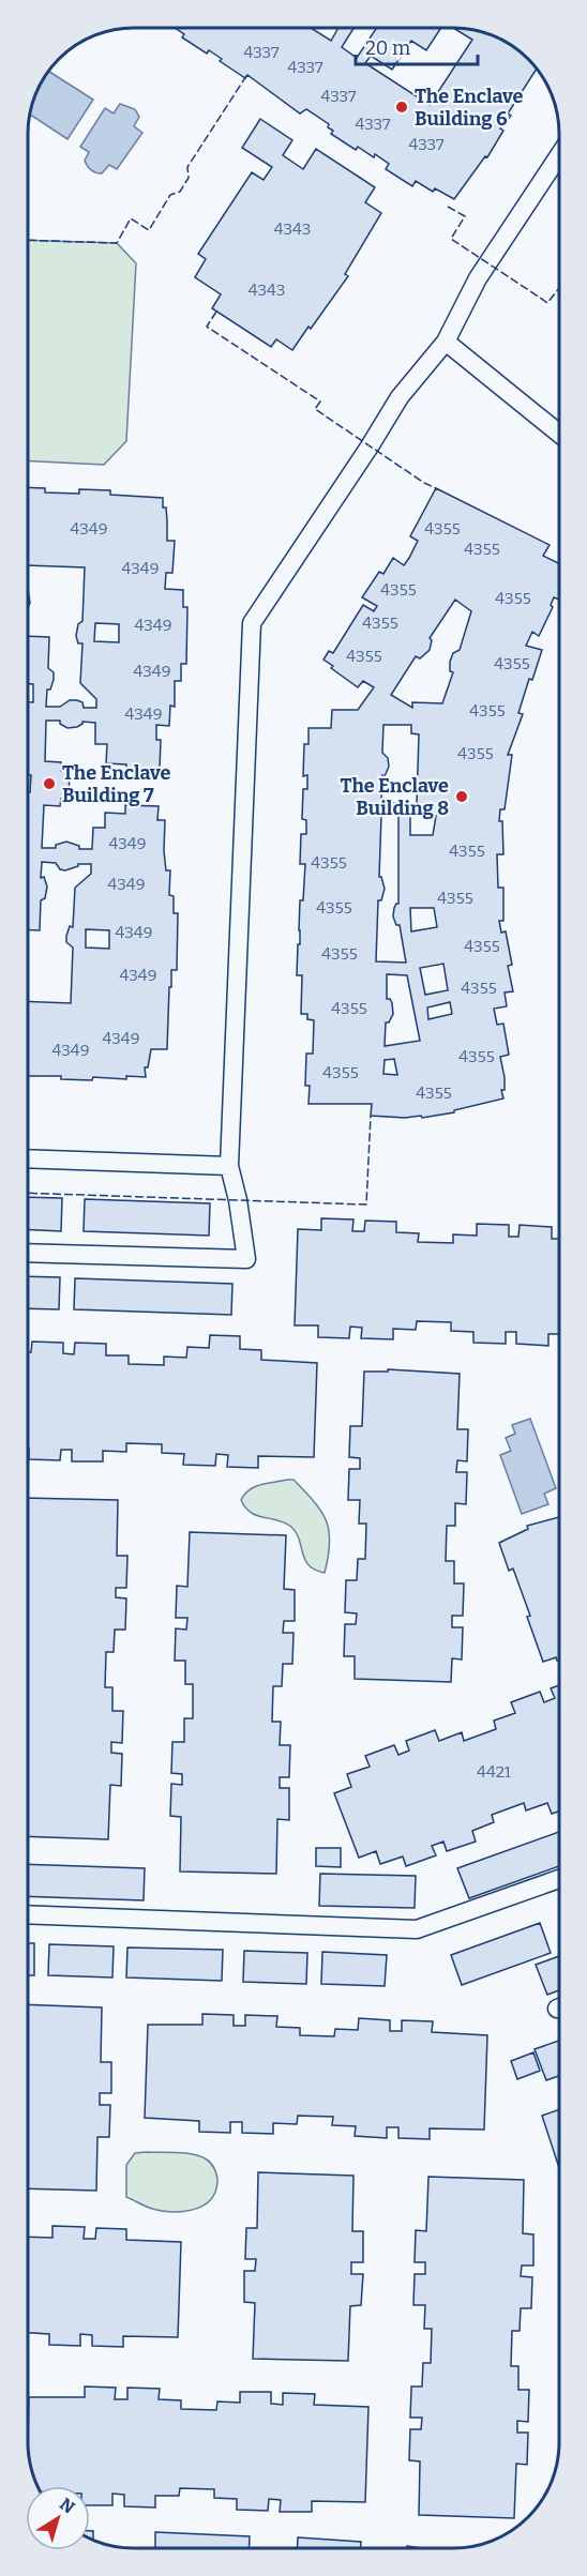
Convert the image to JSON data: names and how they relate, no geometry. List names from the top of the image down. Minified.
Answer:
{"places":["The Enclave Building 6","The Enclave Building 7","The Enclave Building 8"],"house_numbers":["4337","4337","4337","4337","4337","4343","4343","4349","4355","4355","4349","4355","4355","4355","4349","4355","4355","4349","4355","4349","4355","4349","4355","4355","4349","4355","4355","4349","4355","4355","4349","4355","4355","4349","4349","4355","4355","4355","4421"],"scale_bar":"20 m","north":"top right"}
